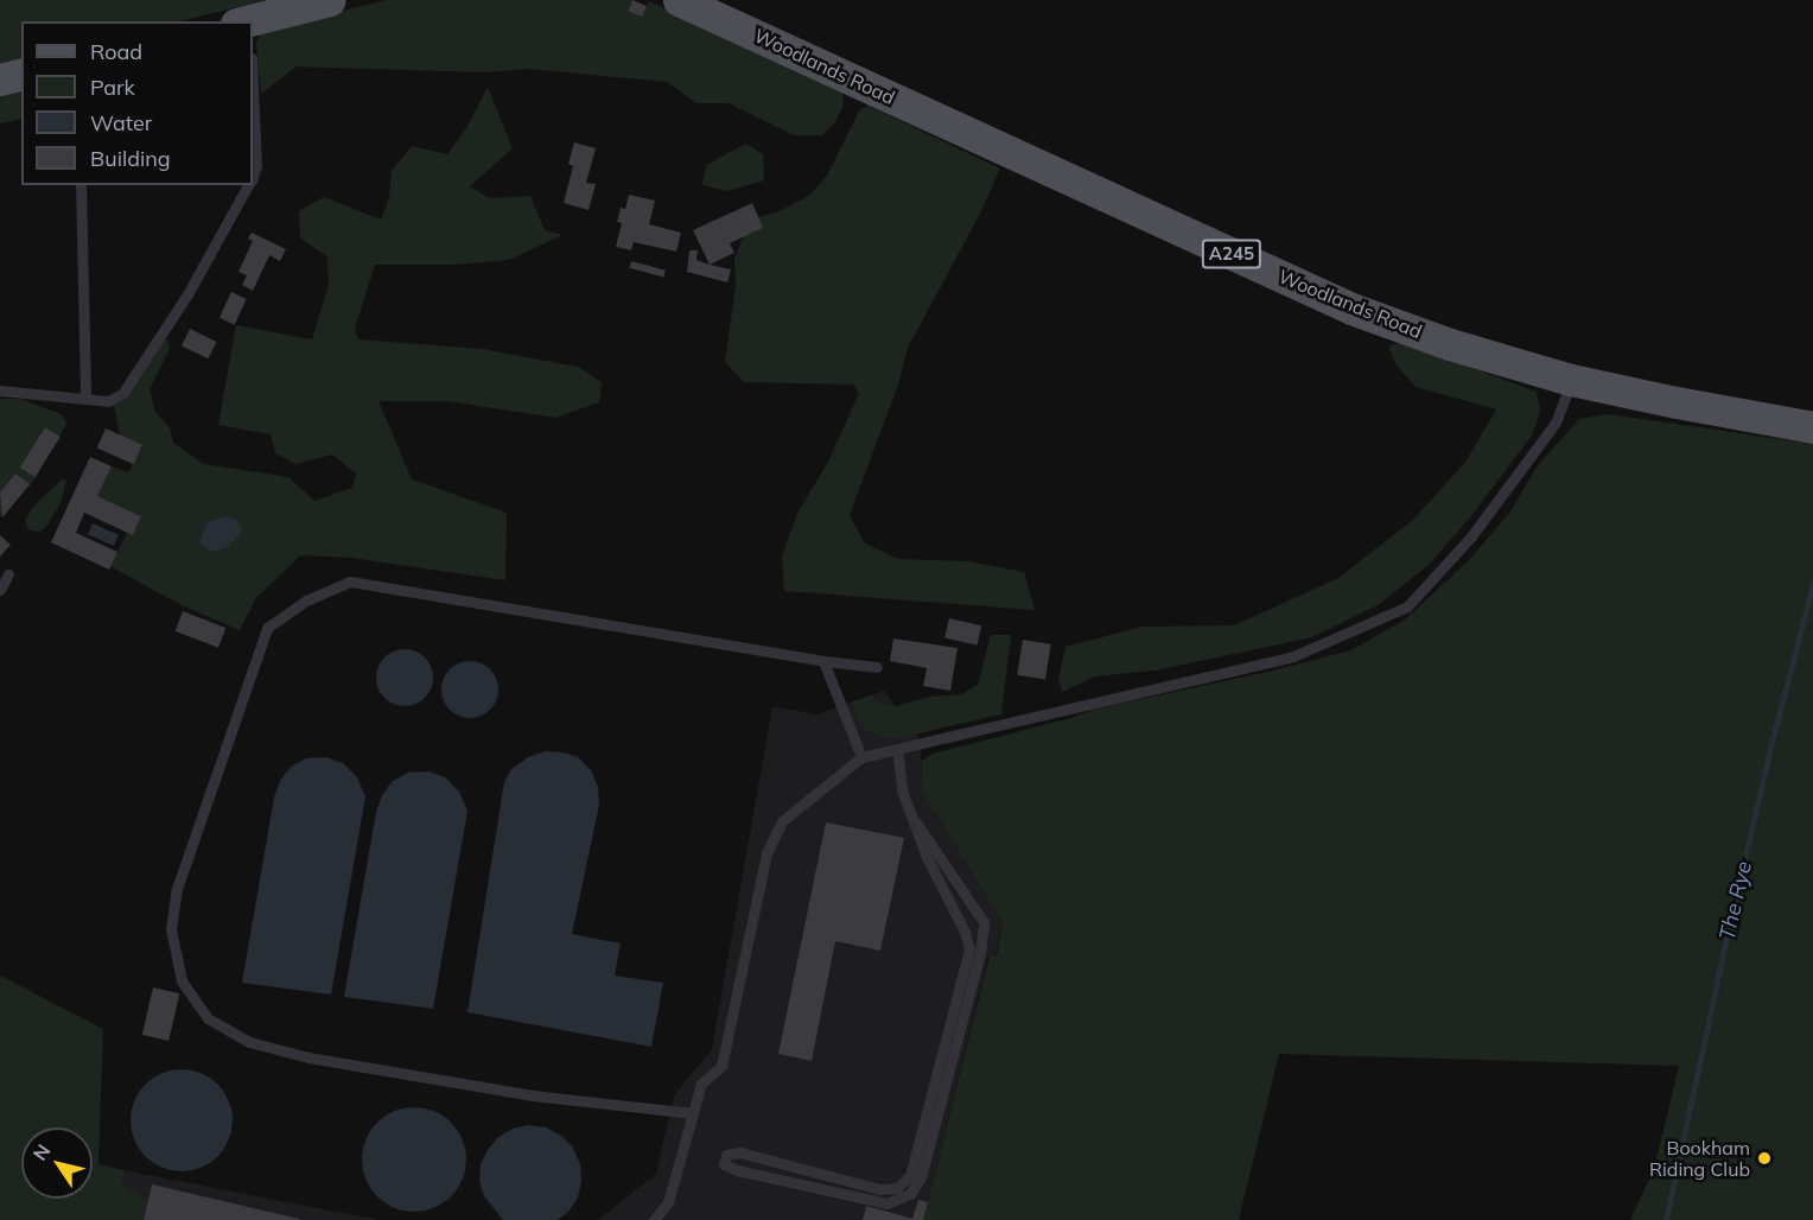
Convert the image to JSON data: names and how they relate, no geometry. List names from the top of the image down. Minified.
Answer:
{"streets":{"main road":["Woodlands Road","A245"]},"water":["The Rye"],"places":["Bookham Riding Club"],"legend":["Road","Park","Water","Building"],"north":"top left"}
